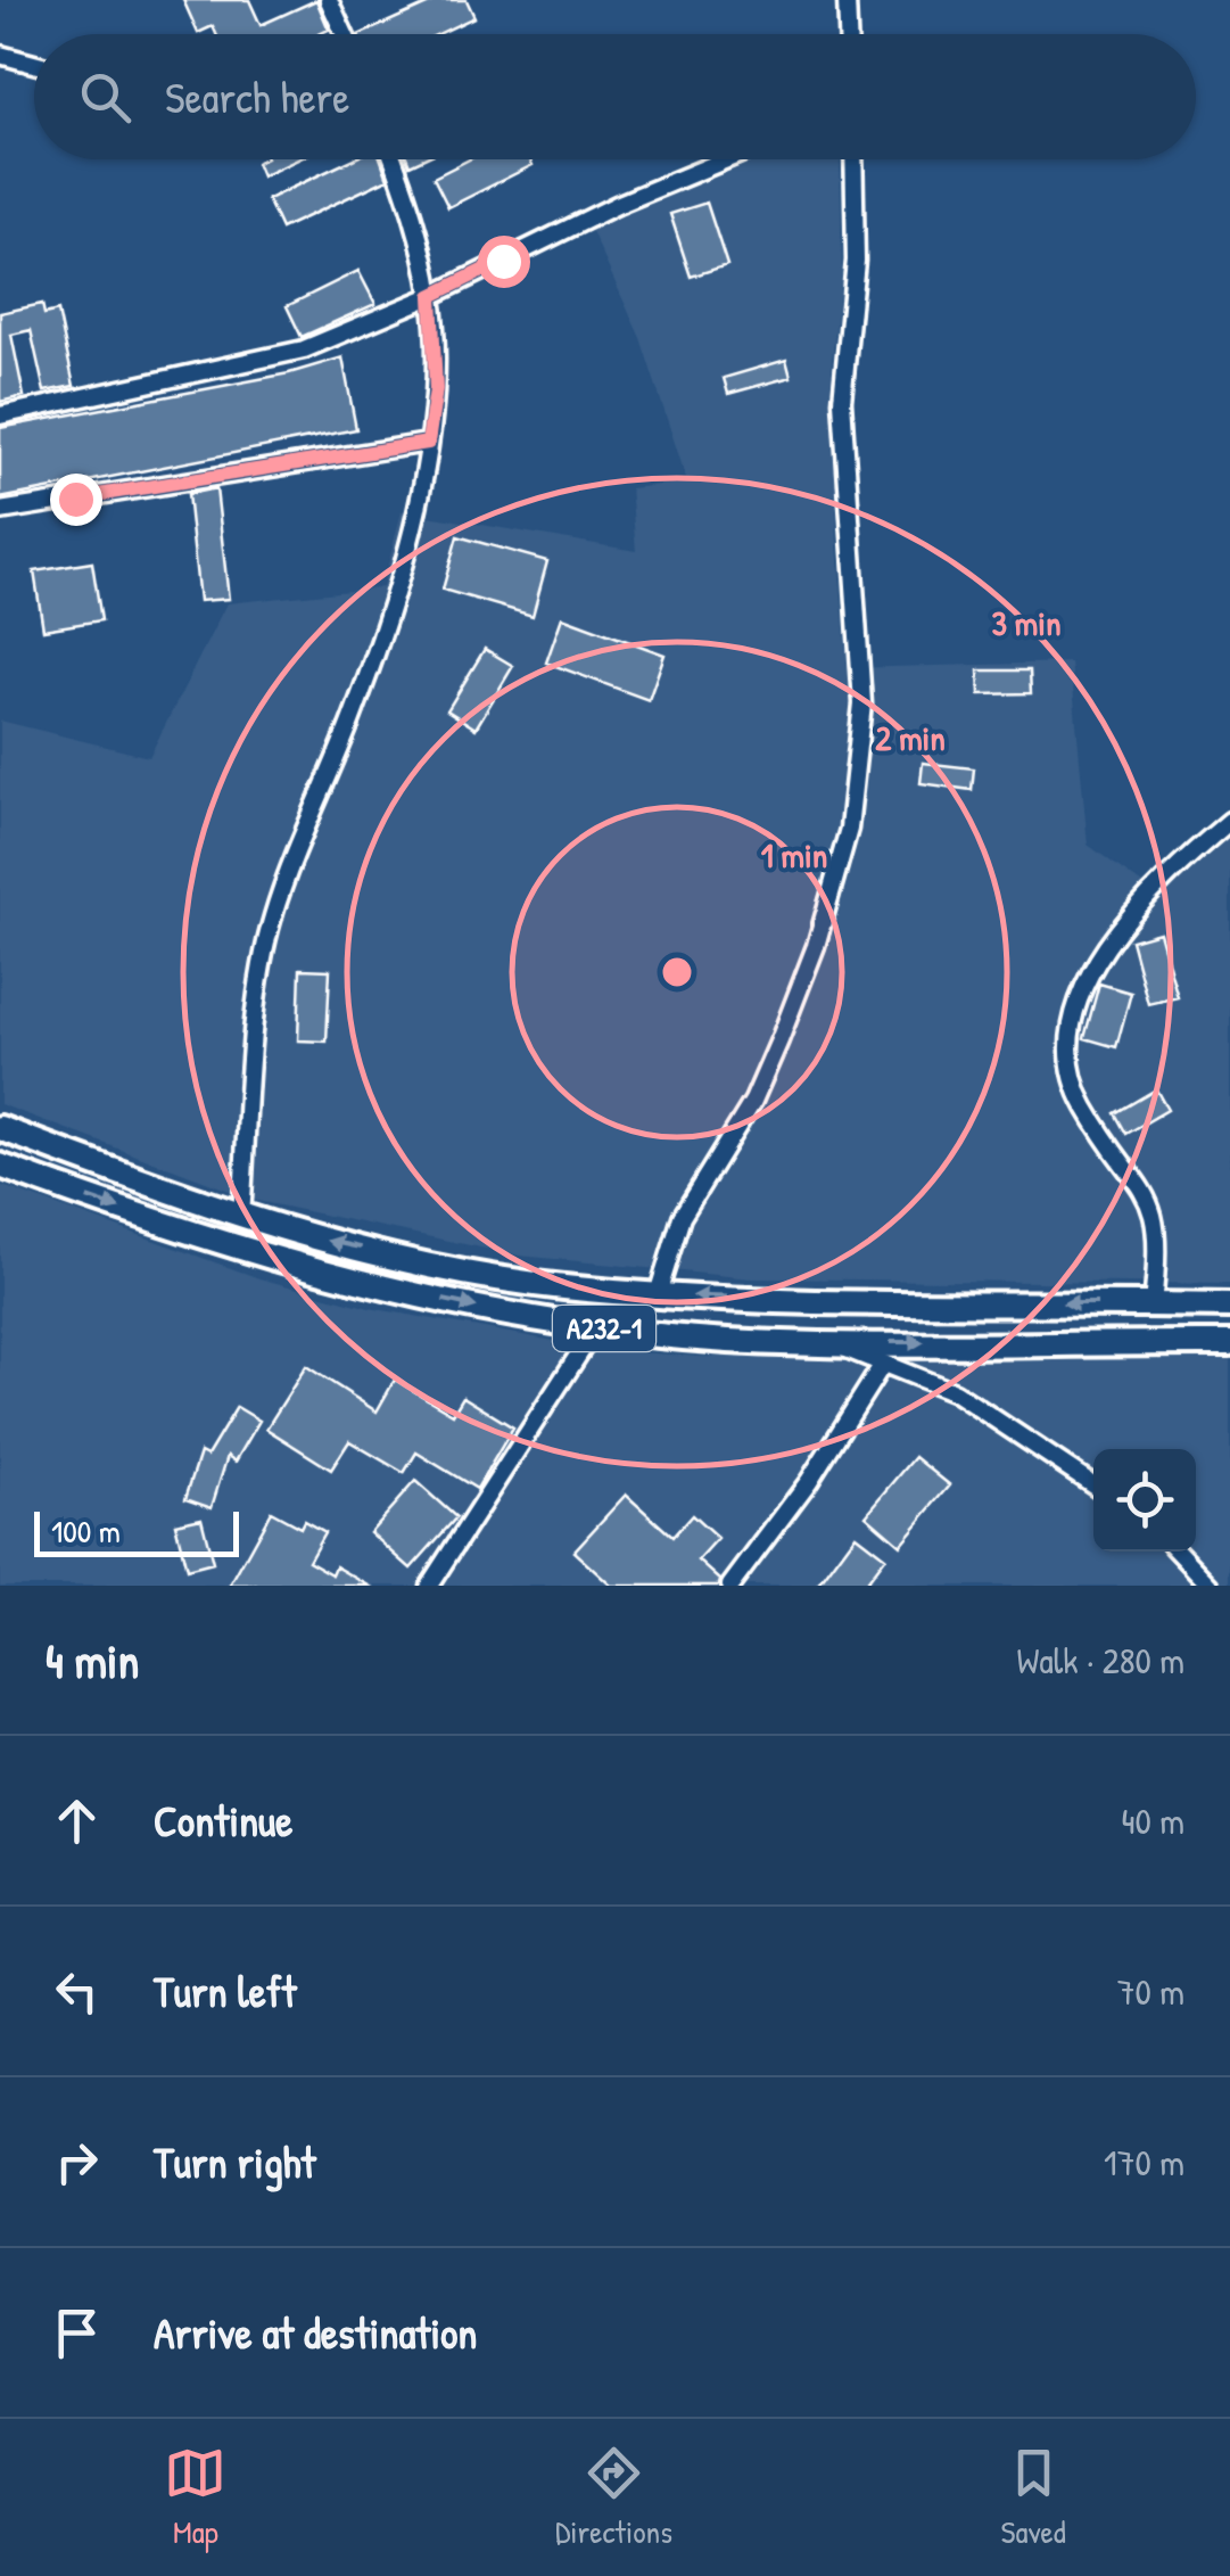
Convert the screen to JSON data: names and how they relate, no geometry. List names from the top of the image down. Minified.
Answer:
{"streets":{"highway":["A232-1"]},"scale_bar":"100 m","page":{"search":"Search here","scale":"100 m","heading":["4 min","Walk · 280 m"],"list":[["Continue","40 m"],["Turn left","70 m"],["Turn right","170 m"],"Arrive at destination"],"nav":["Map","Directions","Saved"]},"rings":["3 min","2 min","1 min"]}
